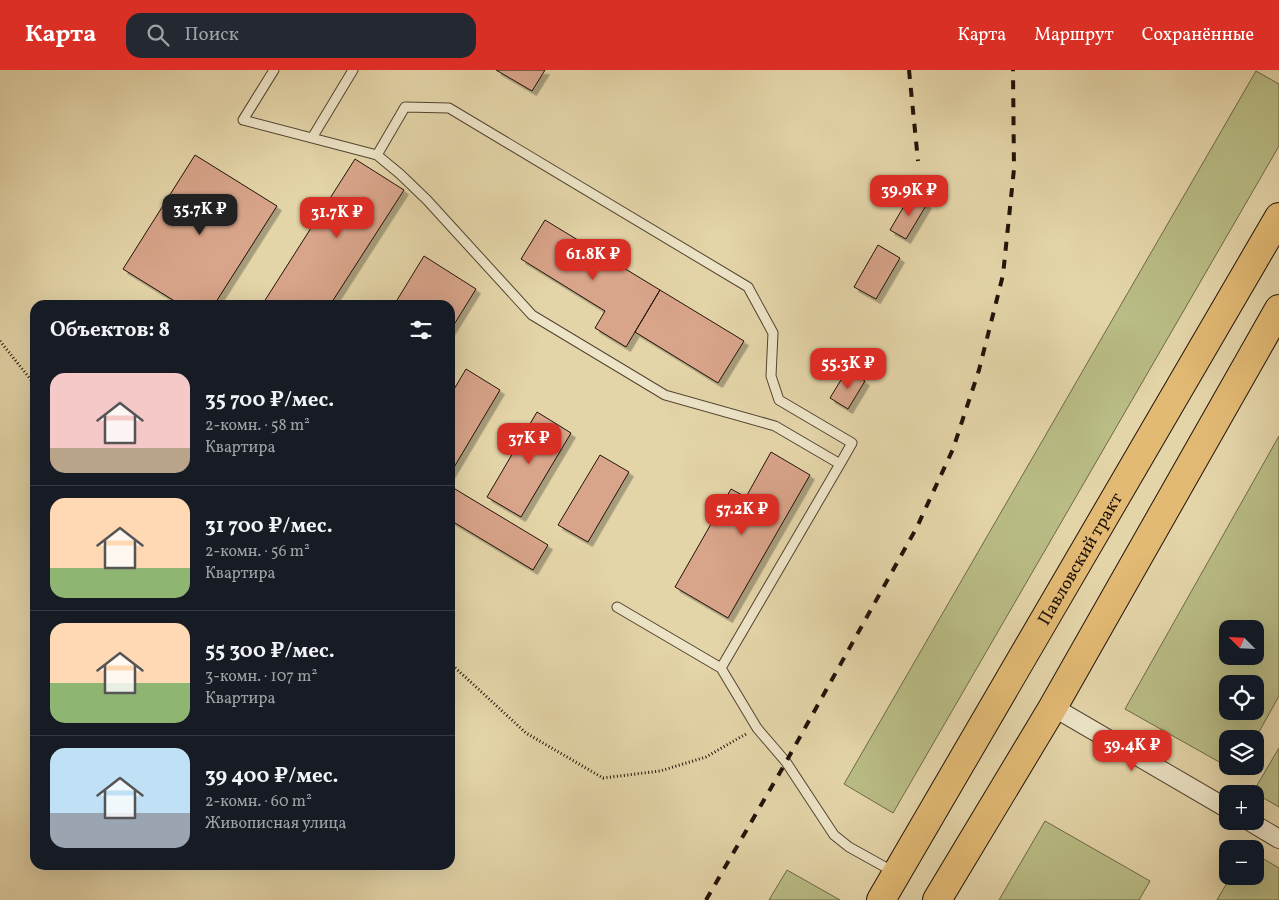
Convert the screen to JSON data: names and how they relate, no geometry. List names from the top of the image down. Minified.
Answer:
{"streets":{"highway":["Павловский тракт"]},"north":"top left","page":{"header":"Карта","search":"Поиск","nav":["Карта","Маршрут","Сохранённые"],"price":["39.9K ₽","35.7K ₽","31.7K ₽","61.8K ₽","55.3K ₽","37K ₽","57.2K ₽","39.4K ₽"],"heading":"Объектов: 8","list":[{"name":"35 700 ₽/мес.","note":"2-комн. · 58 m² · Квартира"},{"name":"31 700 ₽/мес.","note":"2-комн. · 56 m² · Квартира"},{"name":"55 300 ₽/мес.","note":"3-комн. · 107 m² · Квартира"},{"name":"39 400 ₽/мес.","note":"2-комн. · 60 m² · Живописная улица"}],"map_buttons":["+","−"]}}
